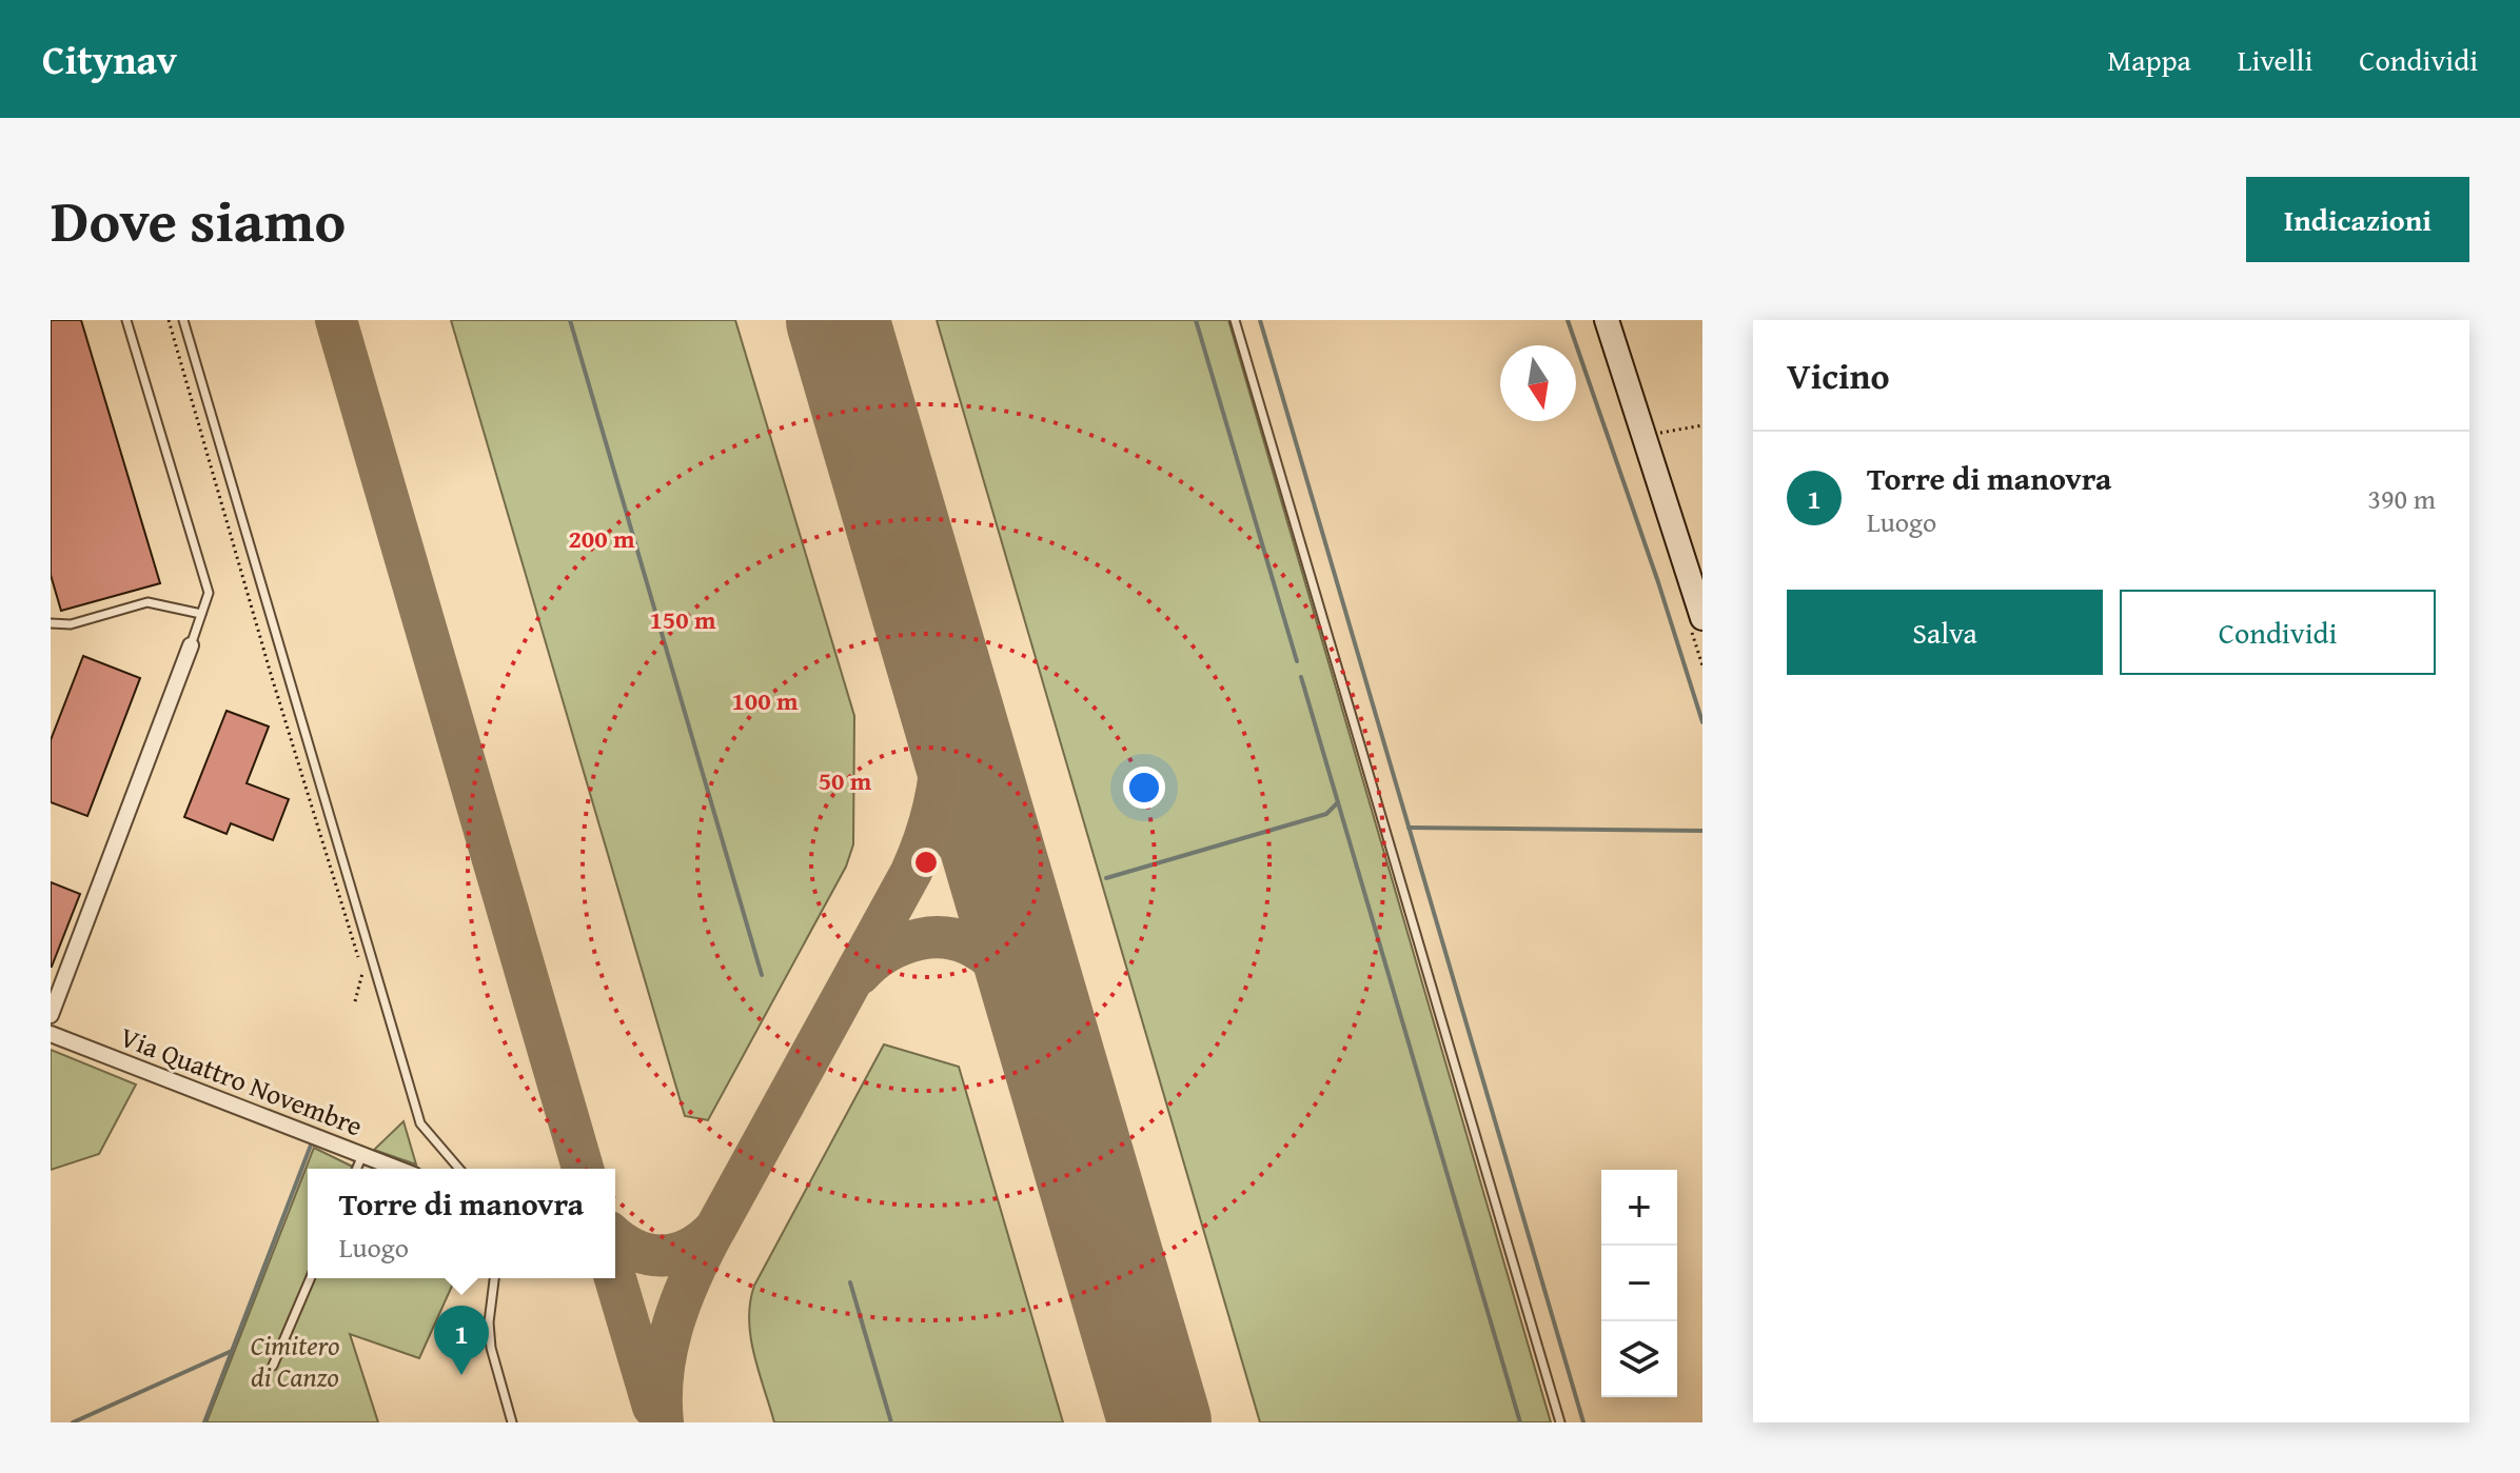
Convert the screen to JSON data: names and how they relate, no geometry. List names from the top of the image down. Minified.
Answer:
{"streets":{"street":["Via Quattro Novembre"]},"parks":["Cimitero di Canzo"],"north":"bottom","page":{"header":"Citynav","nav":["Mappa","Livelli","Condividi"],"title":"Dove siamo","buttons":["Indicazioni",["Salva","Condividi"]],"heading":"Vicino","list":[{"mark":"1","name":"Torre di manovra","note":"Luogo","value":"390 m"}],"popup":["Torre di manovra","Luogo"],"map_buttons":["+","−"],"pins":"1"},"rings":["200 m","150 m","100 m","50 m"]}
